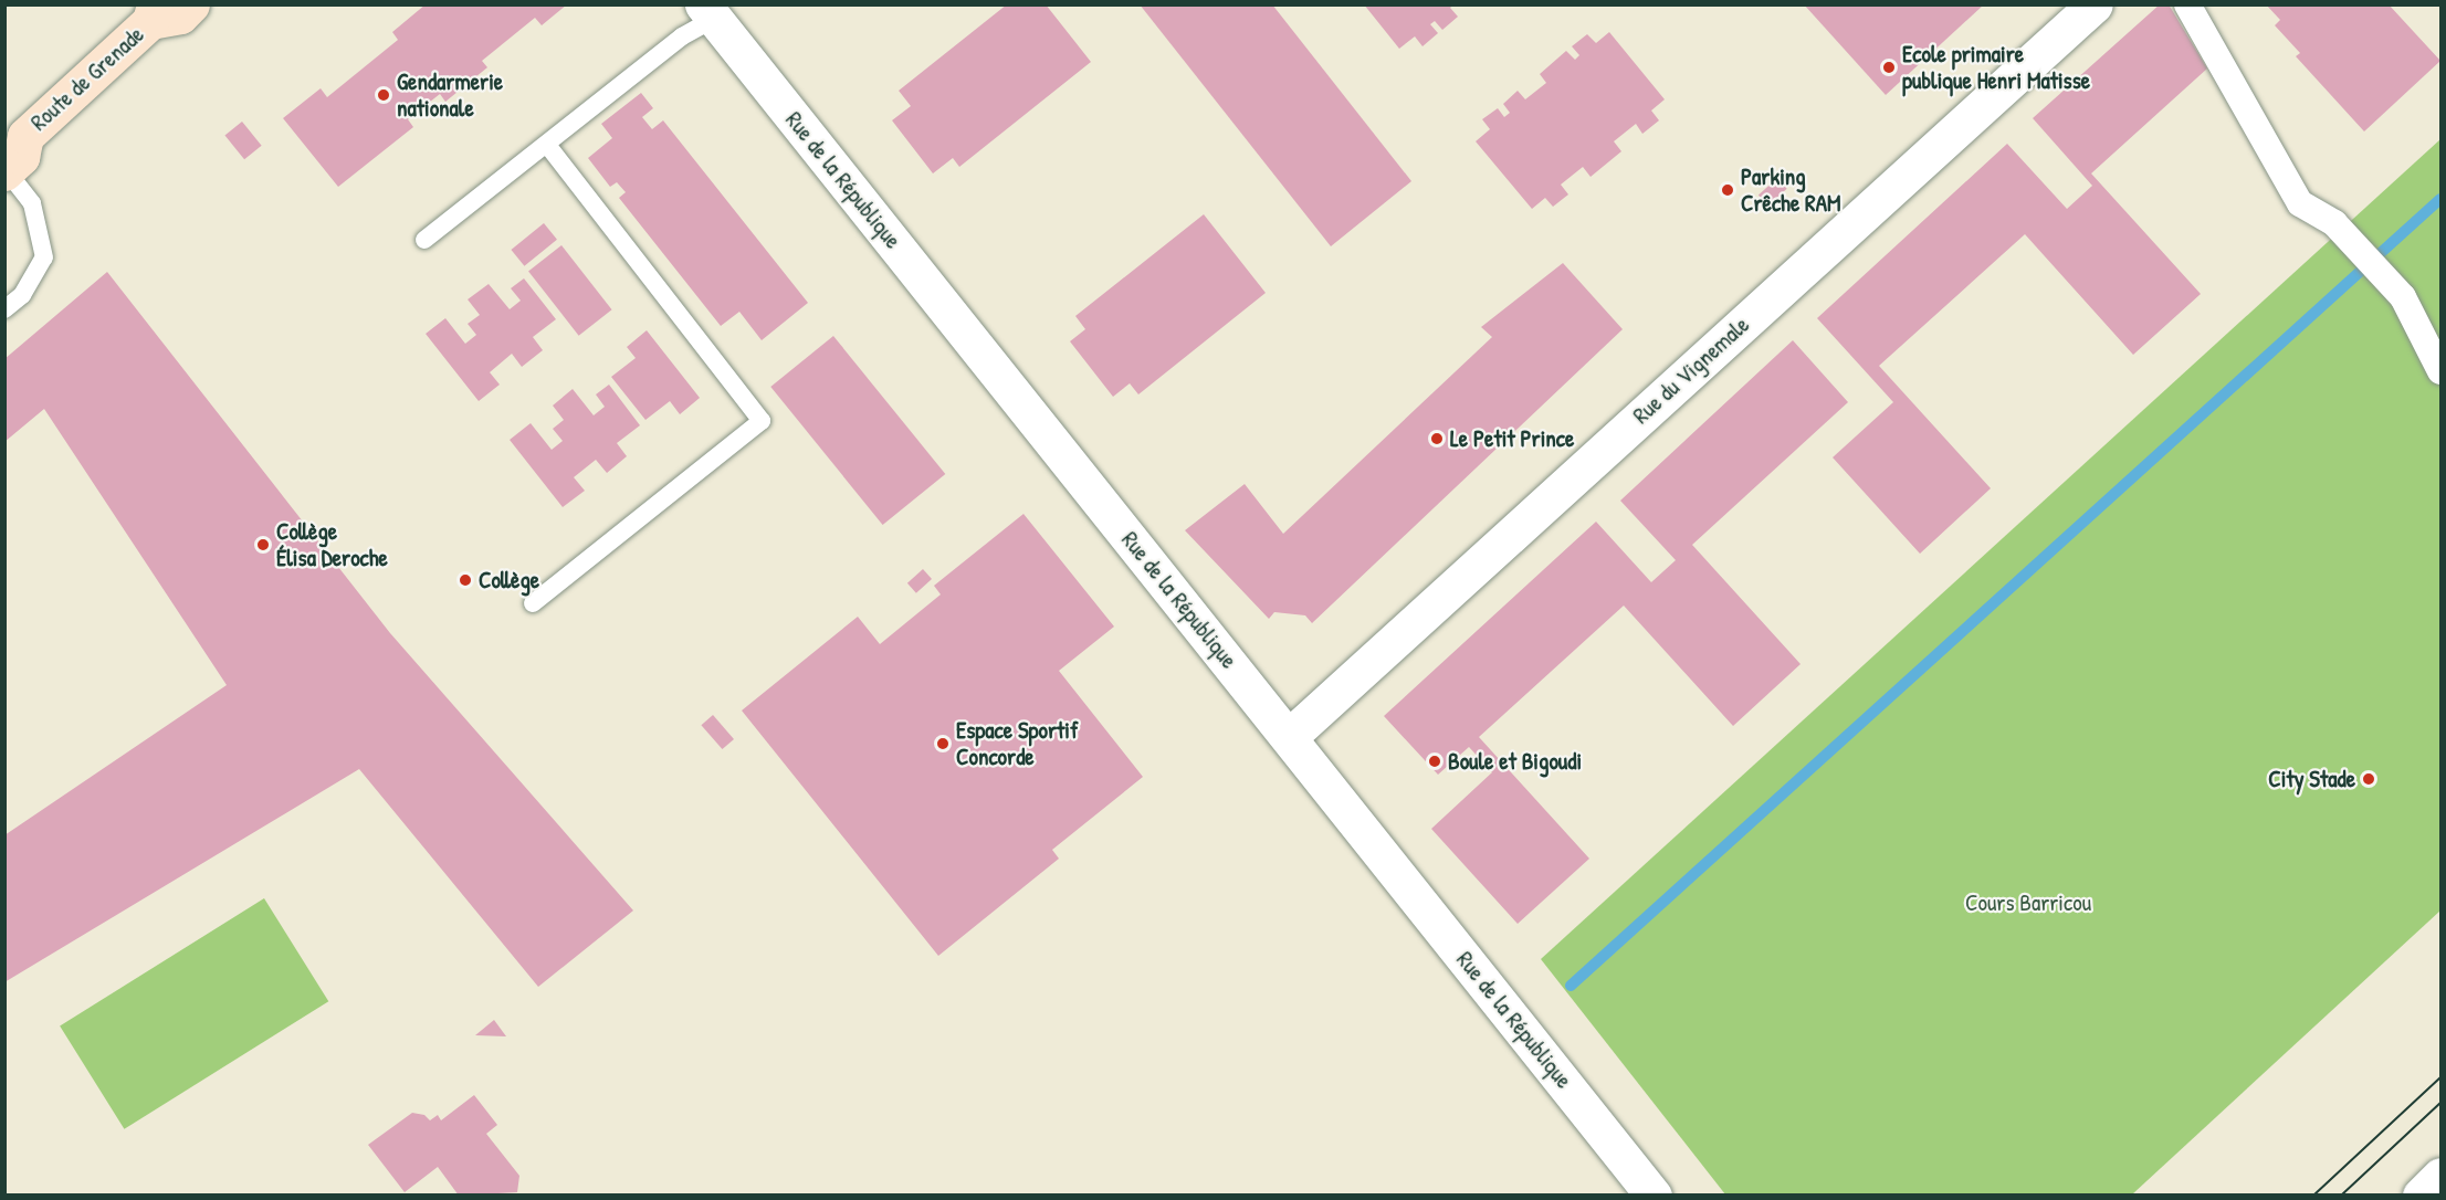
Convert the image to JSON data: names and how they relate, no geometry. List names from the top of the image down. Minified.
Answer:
{"streets":{"main road":["Route de Grenade"],"street":["Rue de la République","Rue du Vignemale"]},"crossings":[["Rue de la République","Rue du Vignemale"]],"parks":["Cours Barricou"],"places":["Ecole primaire publique Henri Matisse","Gendarmerie nationale","Parking Crêche RAM","Le Petit Prince","Collège Élisa Deroche","Collège","Espace Sportif Concorde","Boule et Bigoudi","City Stade"]}
